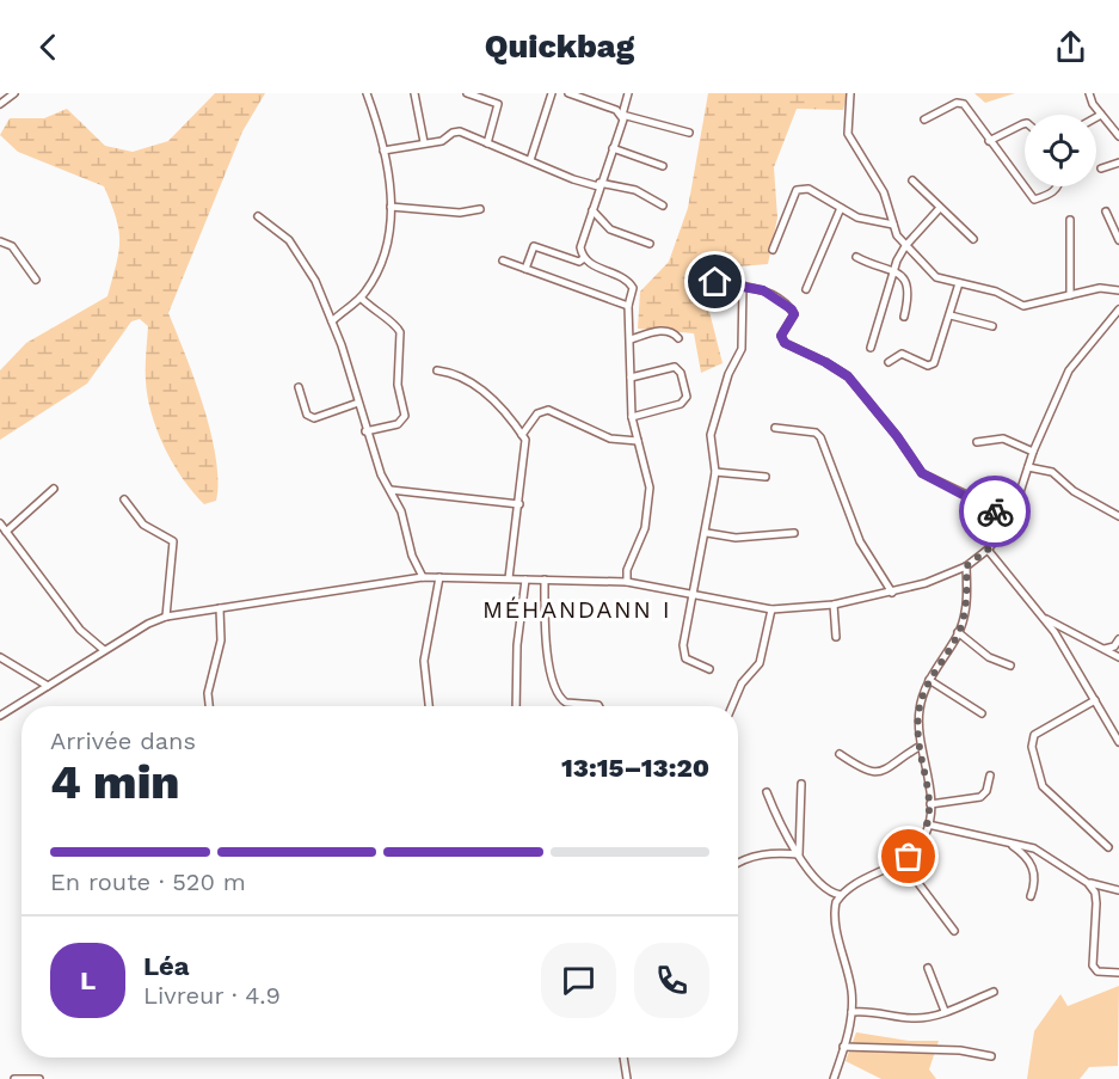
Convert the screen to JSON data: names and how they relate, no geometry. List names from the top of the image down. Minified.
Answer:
{"districts":["MÉHANDANN I"],"page":{"header":"Quickbag","heading":["4 min","Arrivée dans","13:15–13:20"],"panel":["Léa","Livreur · 4.9"],"bar":"En route · 520 m","round":"L"}}
